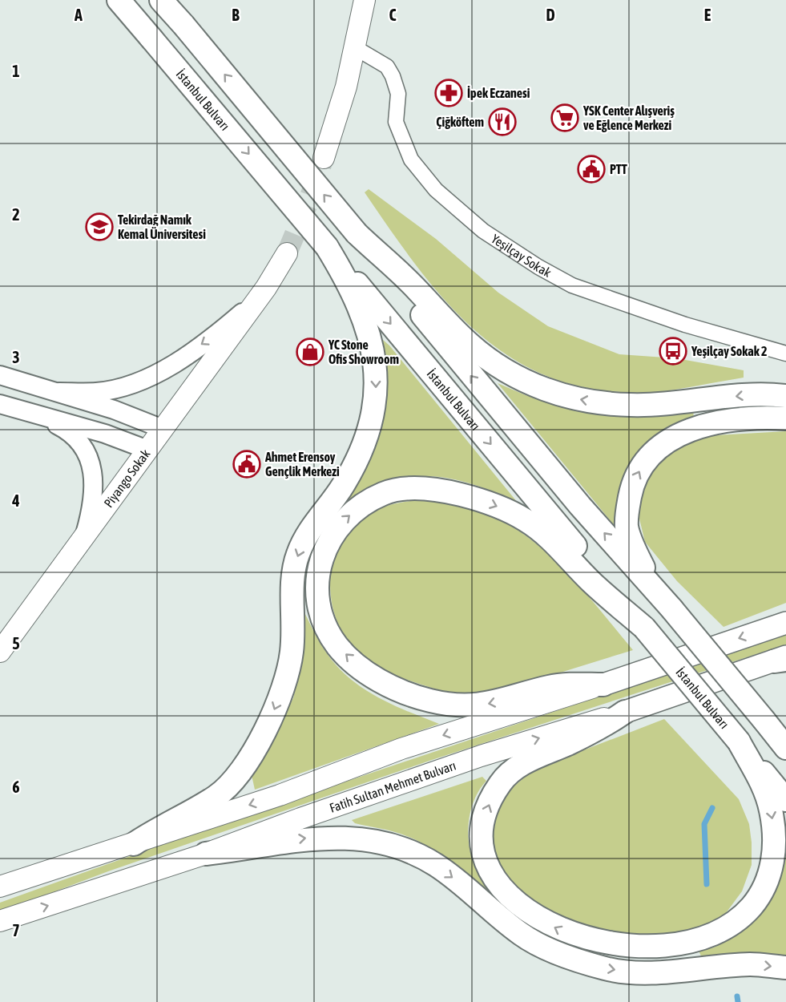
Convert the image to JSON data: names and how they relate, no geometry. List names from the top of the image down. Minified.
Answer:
{"streets":{"highway":["İstanbul Bulvarı"],"main road":["Piyango Sokak","Fatih Sultan Mehmet Bulvarı"],"street":["Yeşilçay Sokak"]},"places":{"pharmacy":["İpek Eczanesi"],"supermarket":["YSK Center Alışveriş ve Eğlence Merkezi"],"restaurant":["Çiğköftem"],"public building":["PTT","Ahmet Erensoy Gençlik Merkezi"],"school or university":["Tekirdağ Namık Kemal Üniversitesi"],"bus stop":["Yeşilçay Sokak 2"],"shop":["YC Stone Ofis Showroom"]},"grid":{"columns":["A","B","C","D","E"],"rows":["1","2","3","4","5","6","7"]}}
